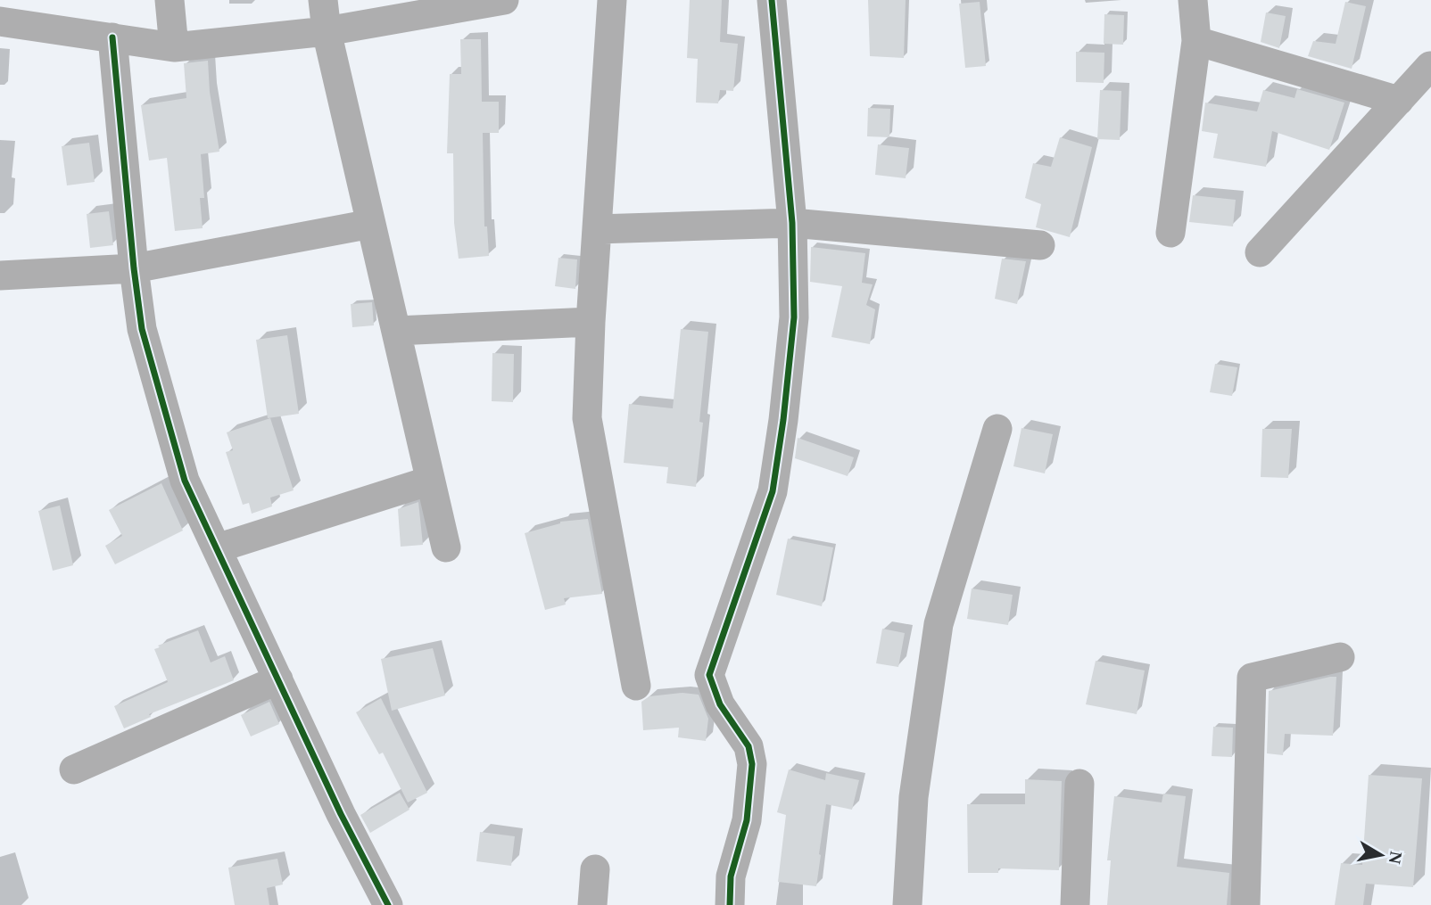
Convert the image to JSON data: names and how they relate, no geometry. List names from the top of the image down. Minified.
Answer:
{"north":"right"}
